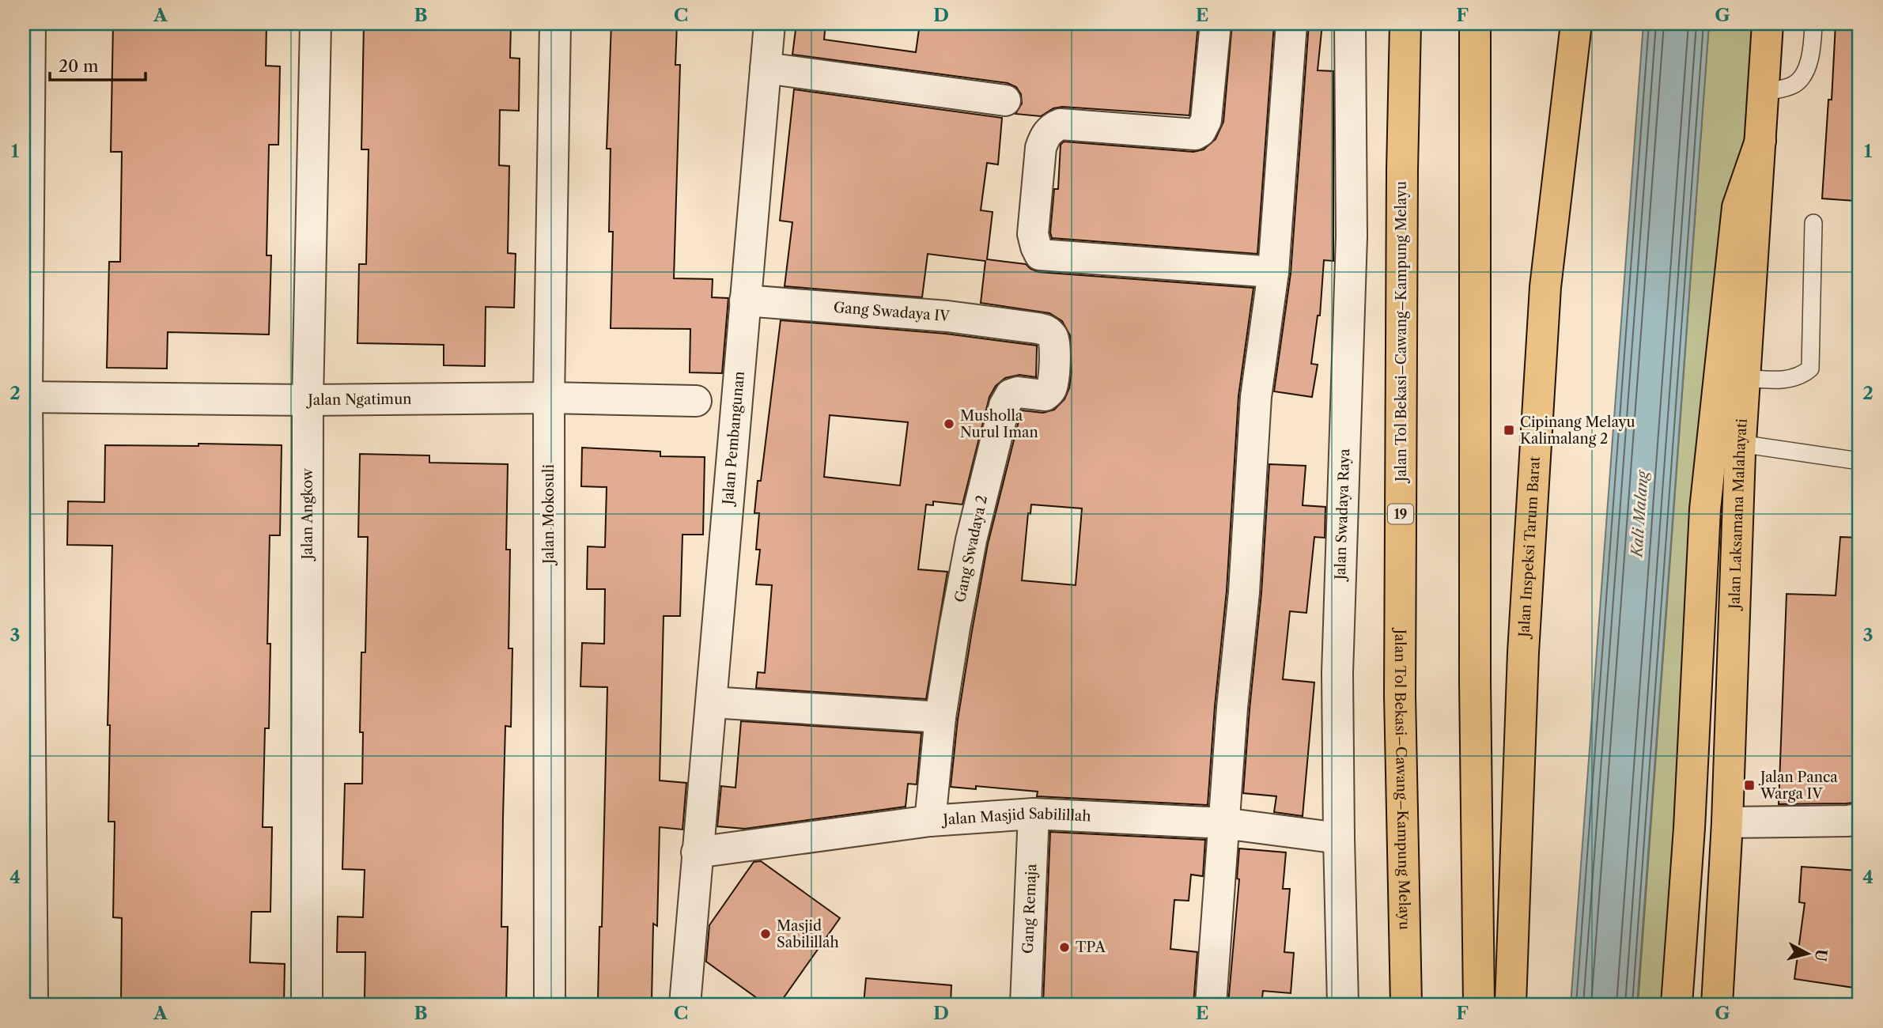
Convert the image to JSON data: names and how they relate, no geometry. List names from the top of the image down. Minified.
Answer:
{"streets":{"main road":["Jalan Tol Bekasi–Cawang–Kampung Melayu","19","Jalan Laksamana Malahayati","Jalan Inspeksi Tarum Barat"],"street":["Gang Swadaya IV","Jalan Ngatimun","Jalan Pembangunan","Jalan Angkow","Jalan Mokosuli","Jalan Swadaya Raya","Gang Swadaya 2","Jalan Masjid Sabilillah","Gang Remaja"]},"crossings":[["Gang Swadaya IV","Jalan Pembangunan"],["Gang Swadaya IV","Gang Swadaya 2"],["Jalan Ngatimun","Jalan Angkow"],["Jalan Ngatimun","Jalan Mokosuli"],["Jalan Pembangunan","Jalan Masjid Sabilillah"],["Jalan Swadaya Raya","Jalan Masjid Sabilillah"],["Gang Swadaya 2","Jalan Masjid Sabilillah"],["Jalan Masjid Sabilillah","Gang Remaja"]],"water":["Kali Malang"],"places":{"other":["Musholla Nurul Iman","Masjid Sabilillah","TPA"],"transit":["Cipinang Melayu Kalimalang 2","Jalan Panca Warga IV"]},"scale_bar":"20 m","north":"right","grid":{"columns":["A","B","C","D","E","F","G"],"rows":["1","2","3","4"]}}
